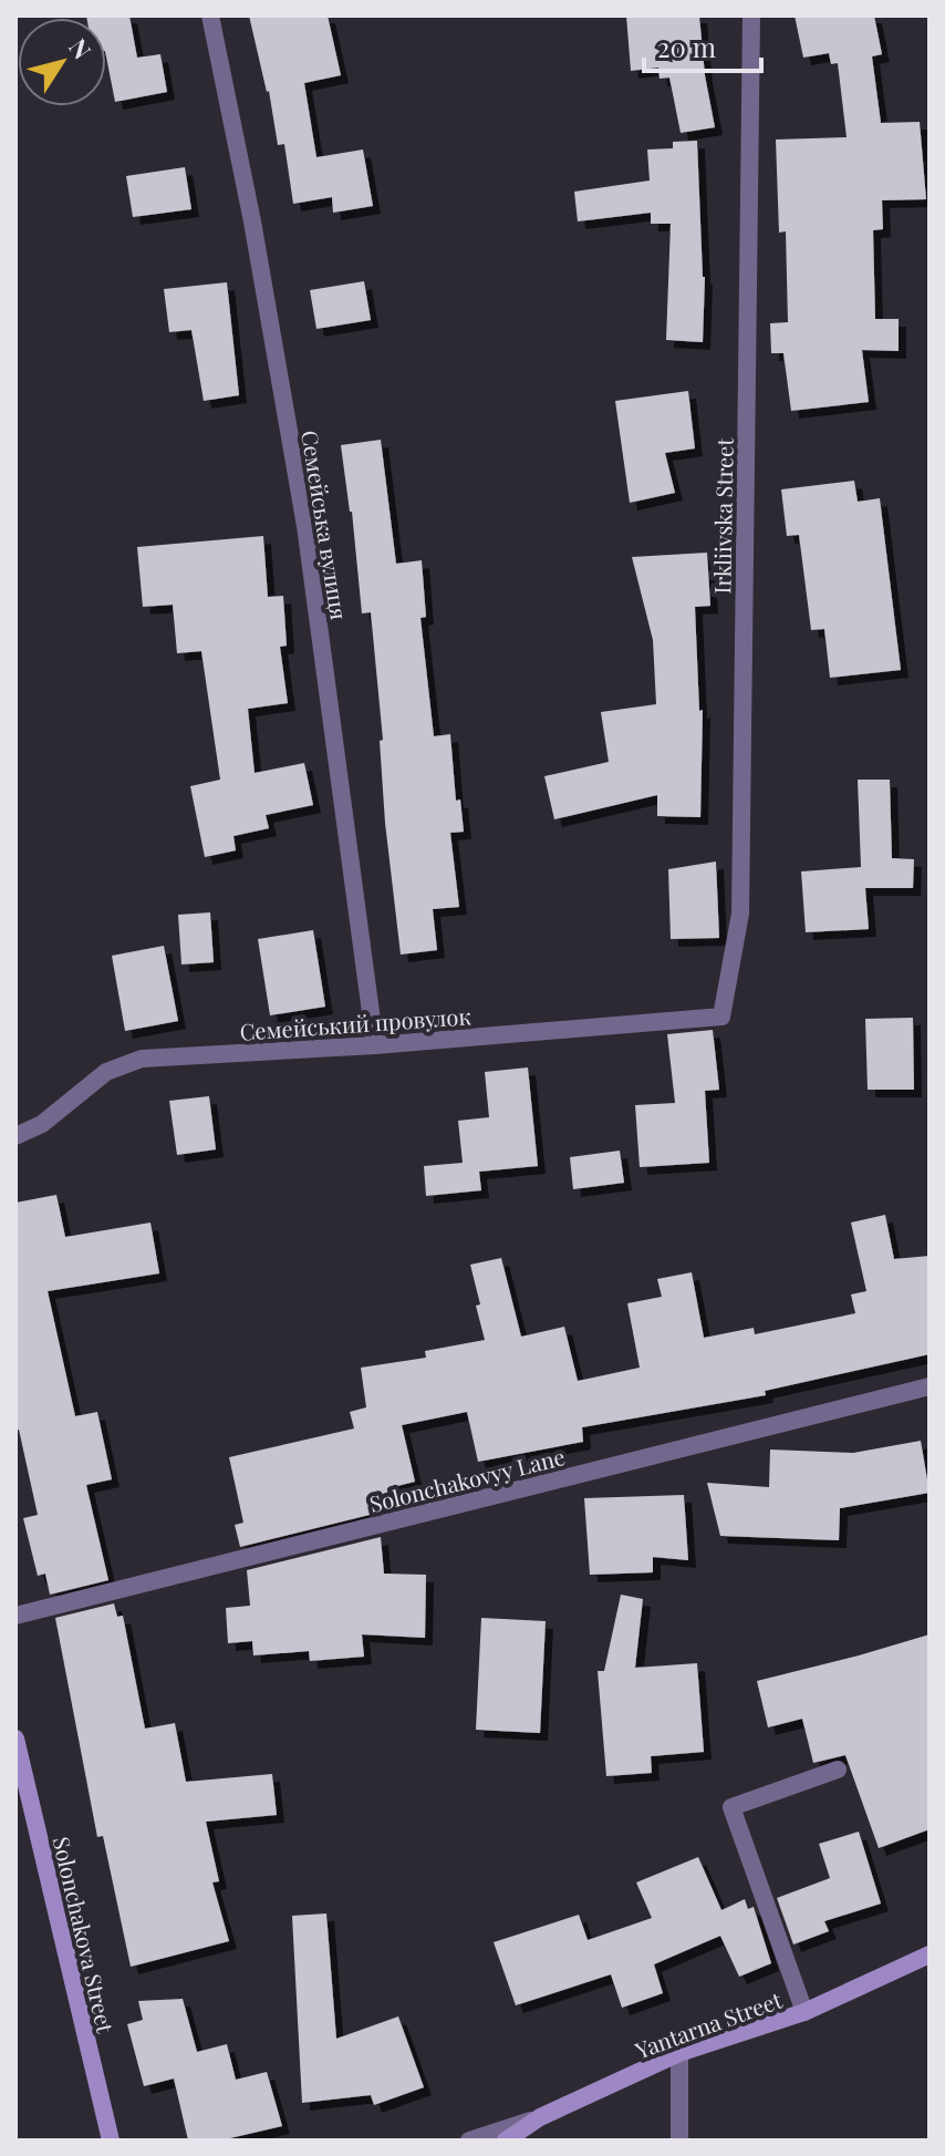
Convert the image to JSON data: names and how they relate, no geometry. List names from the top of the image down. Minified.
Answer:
{"streets":{"main road":["Solonchakova Street","Yantarna Street"],"street":["Irkliivska Street","Семейська вулиця","Семейський провулок","Solonchakovyy Lane"]},"crossings":[["Irkliivska Street","Семейський провулок"],["Семейська вулиця","Семейський провулок"]],"scale_bar":"20 m","north":"top right"}
